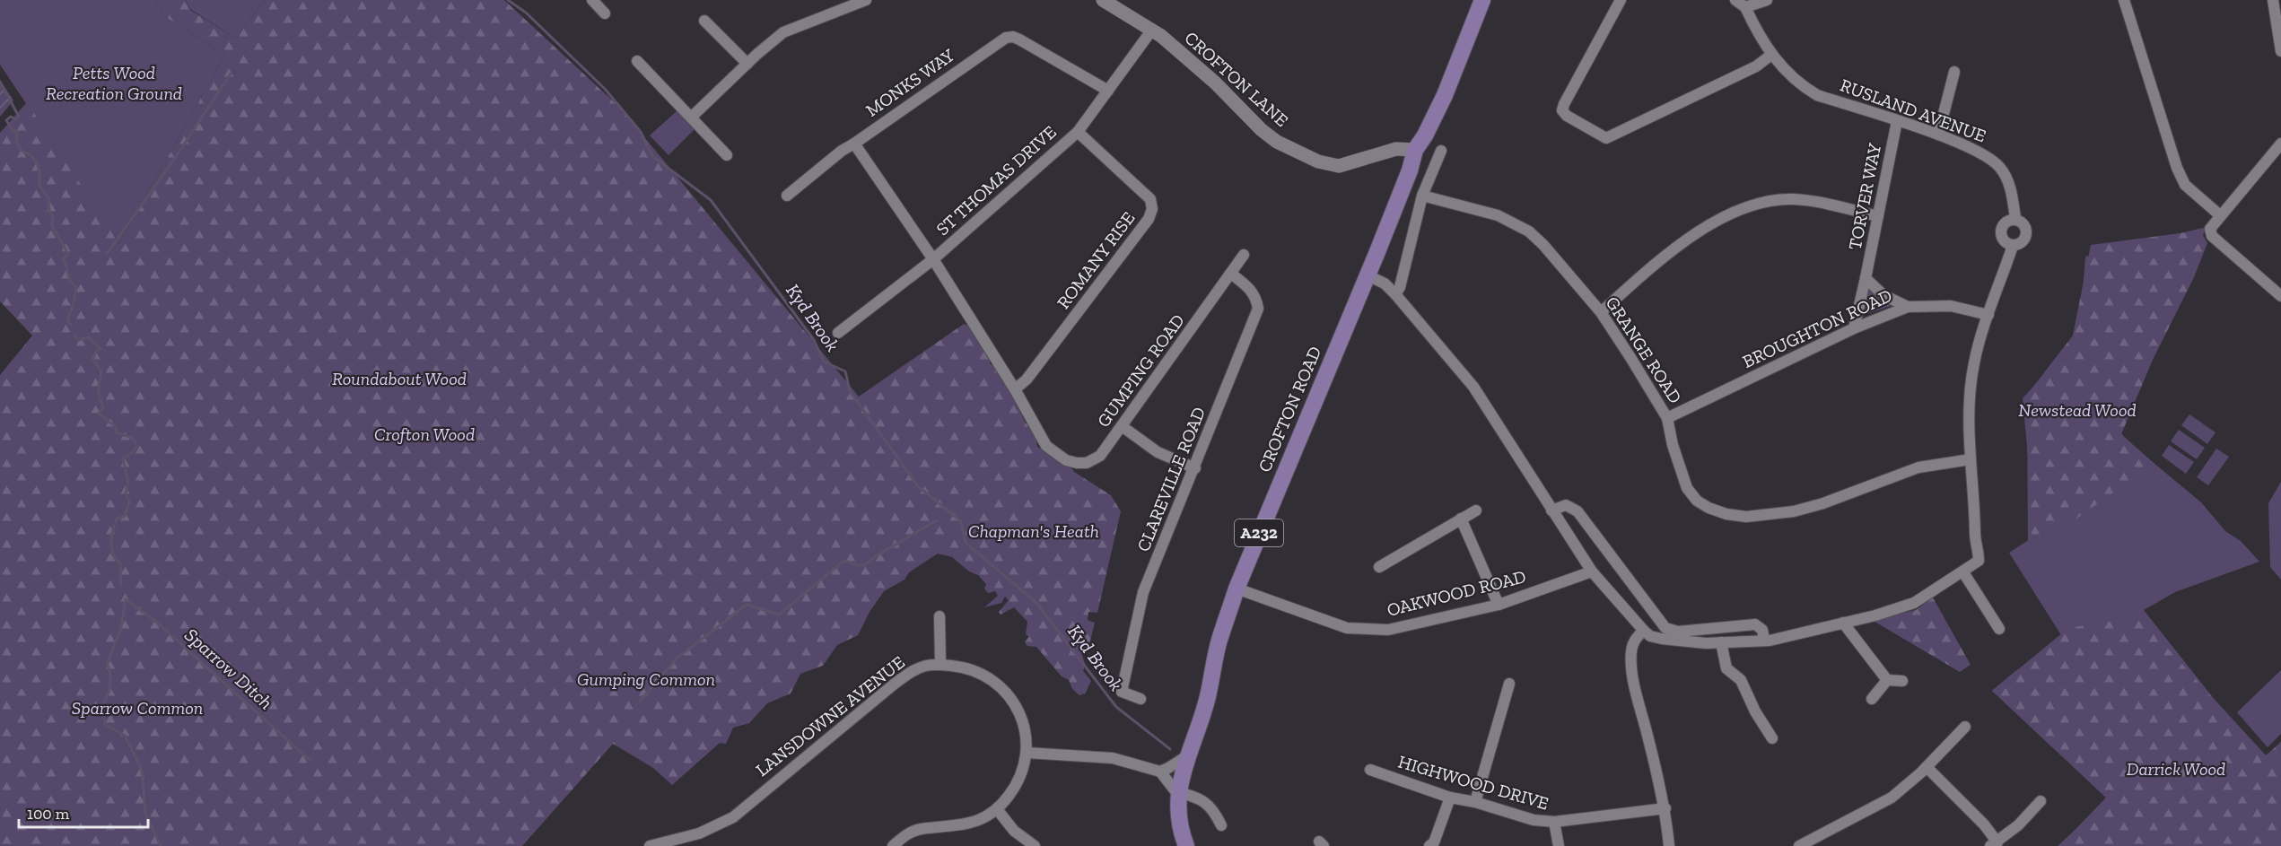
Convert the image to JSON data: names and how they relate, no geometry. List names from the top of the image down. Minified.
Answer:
{"streets":{"main road":["CROFTON ROAD","A232"],"street":["CROFTON LANE","MONKS WAY","RUSLAND AVENUE","ST THOMAS DRIVE","TORVER WAY","ROMANY RISE","BROUGHTON ROAD","GRANGE ROAD","GUMPING ROAD","CLAREVILLE ROAD","OAKWOOD ROAD","LANSDOWNE AVENUE","HIGHWOOD DRIVE"]},"crossings":[["CROFTON LANE","ST THOMAS DRIVE"],["CROFTON LANE","CROFTON ROAD"],["MONKS WAY","ST THOMAS DRIVE"],["RUSLAND AVENUE","TORVER WAY"],["RUSLAND AVENUE","BROUGHTON ROAD"],["RUSLAND AVENUE","GRANGE ROAD"],["ST THOMAS DRIVE","ROMANY RISE"],["TORVER WAY","BROUGHTON ROAD"],["ROMANY RISE","GUMPING ROAD"],["BROUGHTON ROAD","GRANGE ROAD"],["GUMPING ROAD","CLAREVILLE ROAD"],["CROFTON ROAD","OAKWOOD ROAD"]],"water":["Kyd Brook","Sparrow Ditch"],"parks":["Petts Wood Recreation Ground","Roundabout Wood","Newstead Wood","Crofton Wood","Chapman's Heath","Gumping Common","Sparrow Common","Darrick Wood"],"scale_bar":"100 m"}
